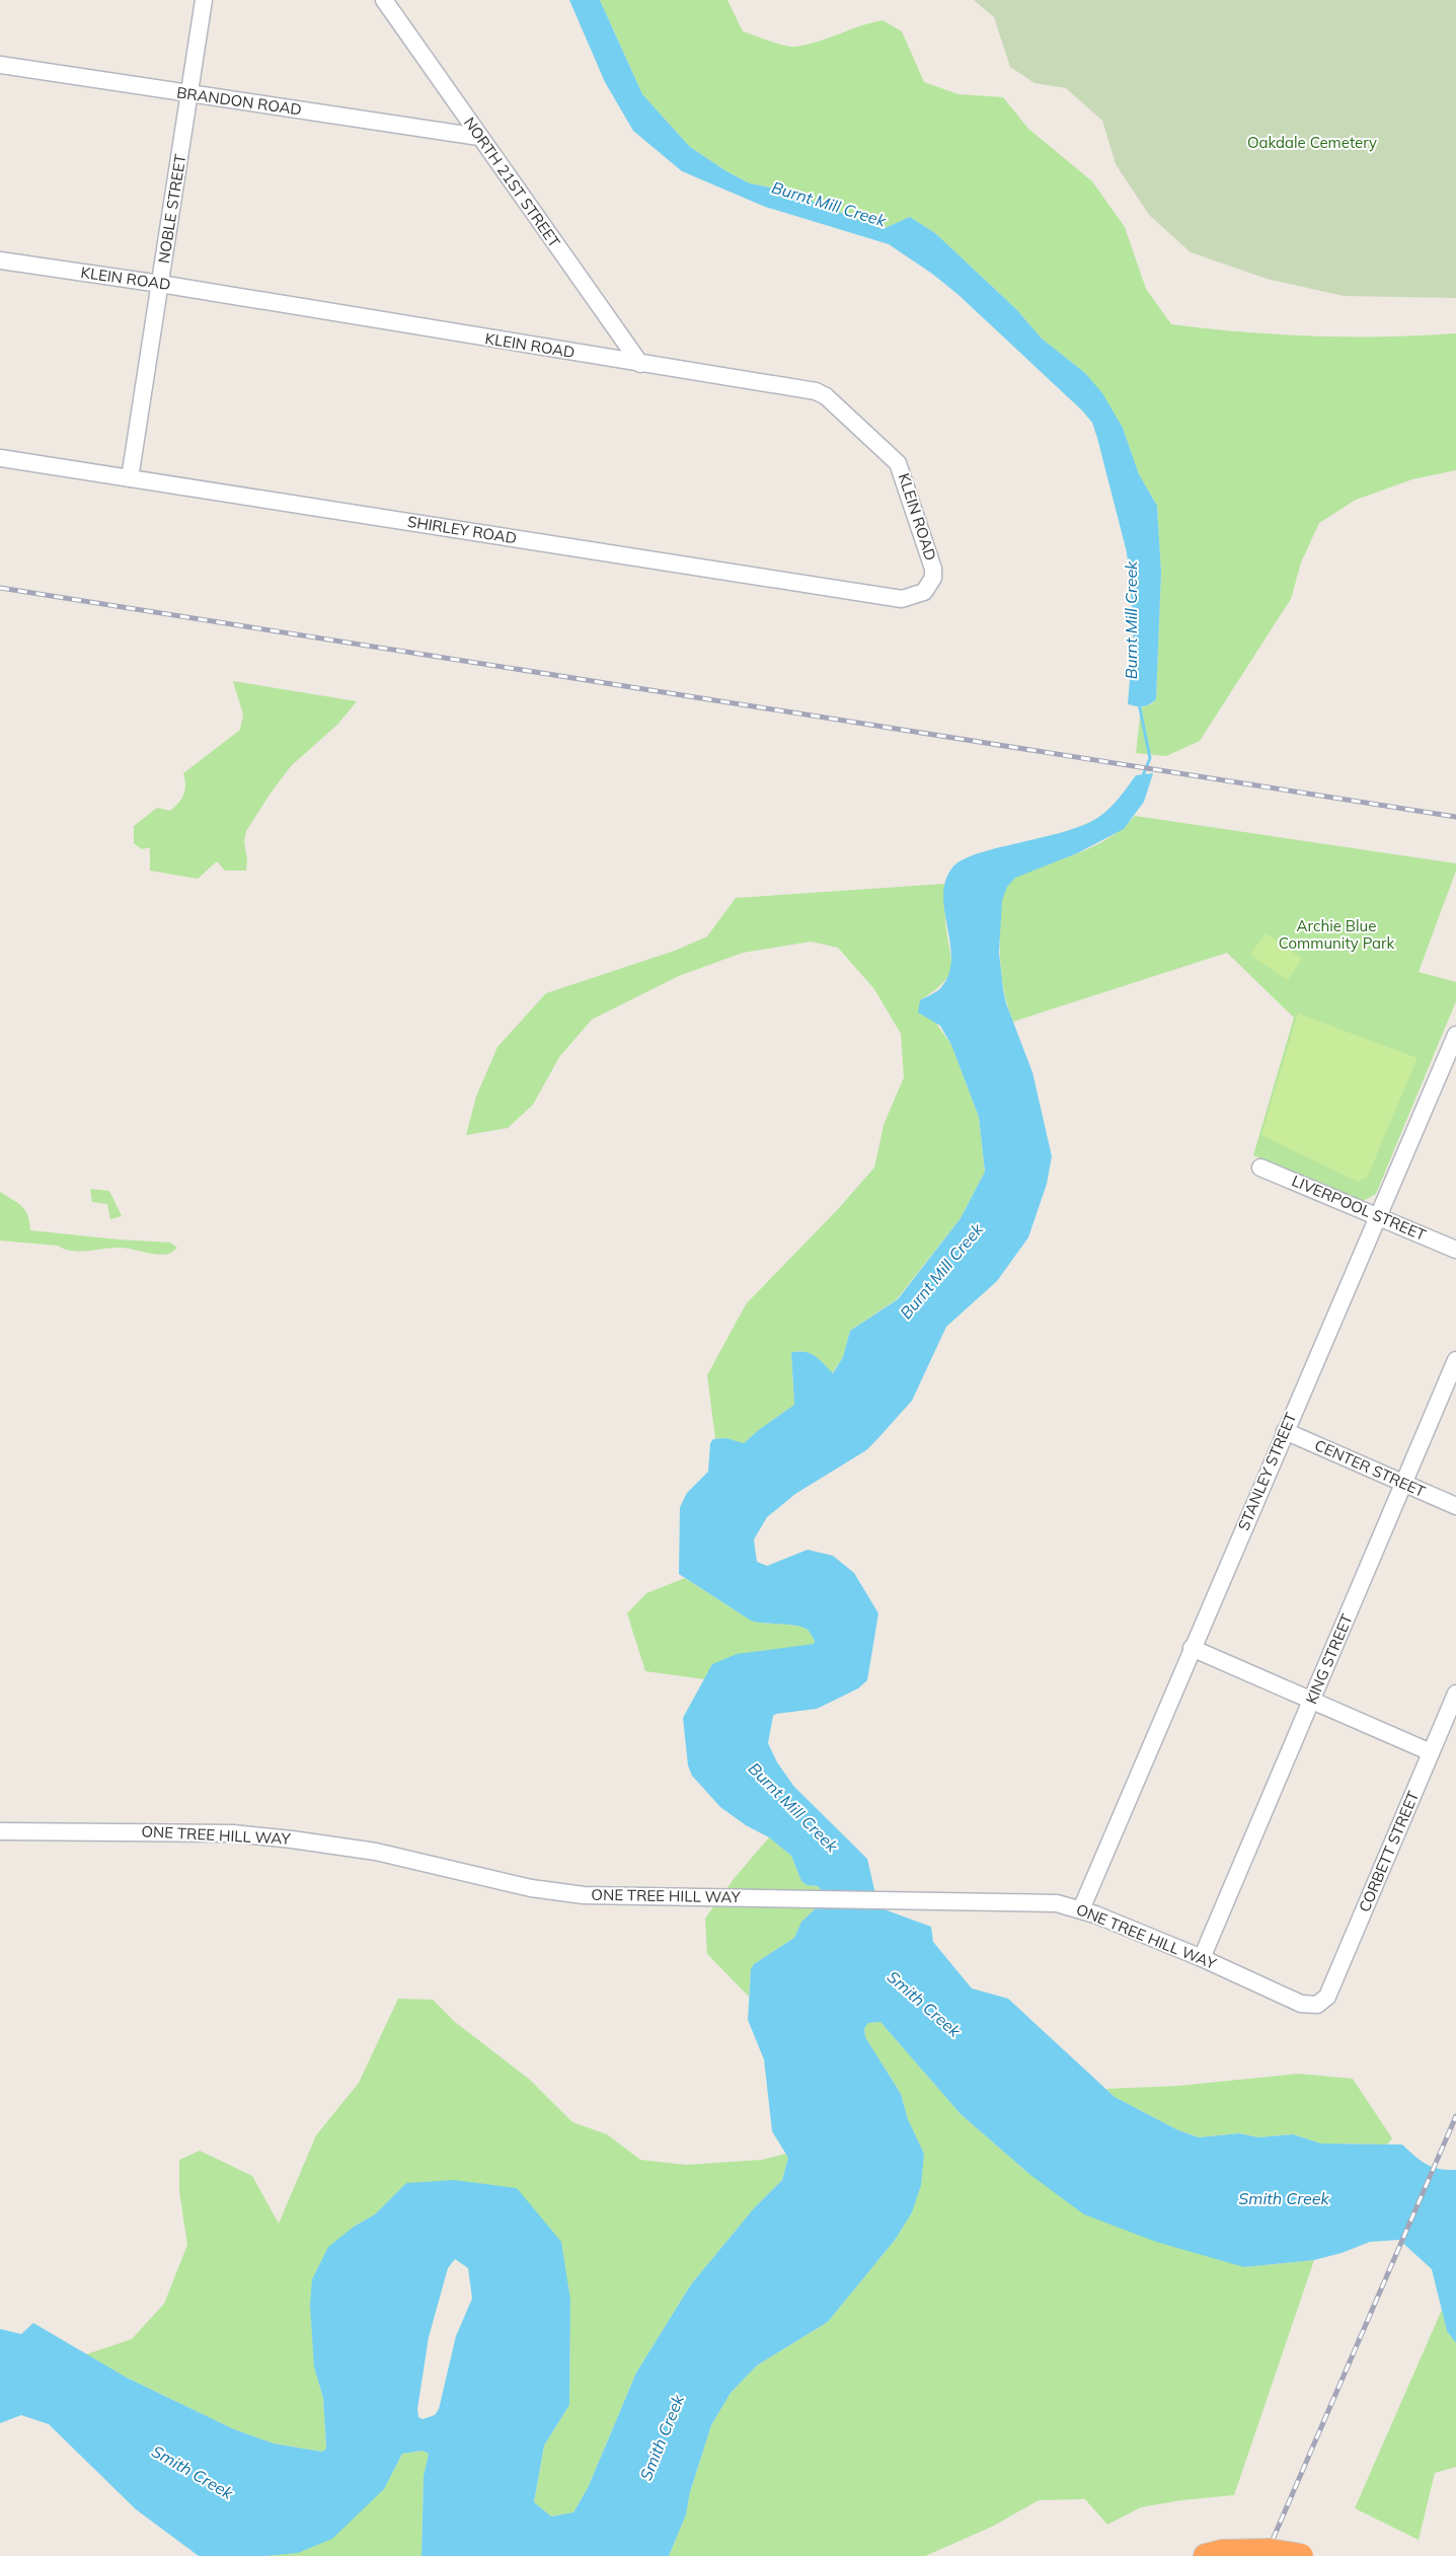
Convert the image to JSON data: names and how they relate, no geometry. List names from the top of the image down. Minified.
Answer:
{"streets":{"street":["BRANDON ROAD","NORTH 21ST STREET","NOBLE STREET","KLEIN ROAD","SHIRLEY ROAD","LIVERPOOL STREET","CENTER STREET","STANLEY STREET","KING STREET","ONE TREE HILL WAY","CORBETT STREET"]},"crossings":[["BRANDON ROAD","NORTH 21ST STREET"],["BRANDON ROAD","NOBLE STREET"],["NORTH 21ST STREET","KLEIN ROAD"],["NOBLE STREET","KLEIN ROAD"],["NOBLE STREET","SHIRLEY ROAD"],["KLEIN ROAD","SHIRLEY ROAD"],["LIVERPOOL STREET","STANLEY STREET"],["CENTER STREET","STANLEY STREET"],["CENTER STREET","KING STREET"],["STANLEY STREET","ONE TREE HILL WAY"],["KING STREET","ONE TREE HILL WAY"],["ONE TREE HILL WAY","CORBETT STREET"]],"water":["Burnt Mill Creek","Smith Creek"],"parks":["Oakdale Cemetery","Archie Blue Community Park"]}
